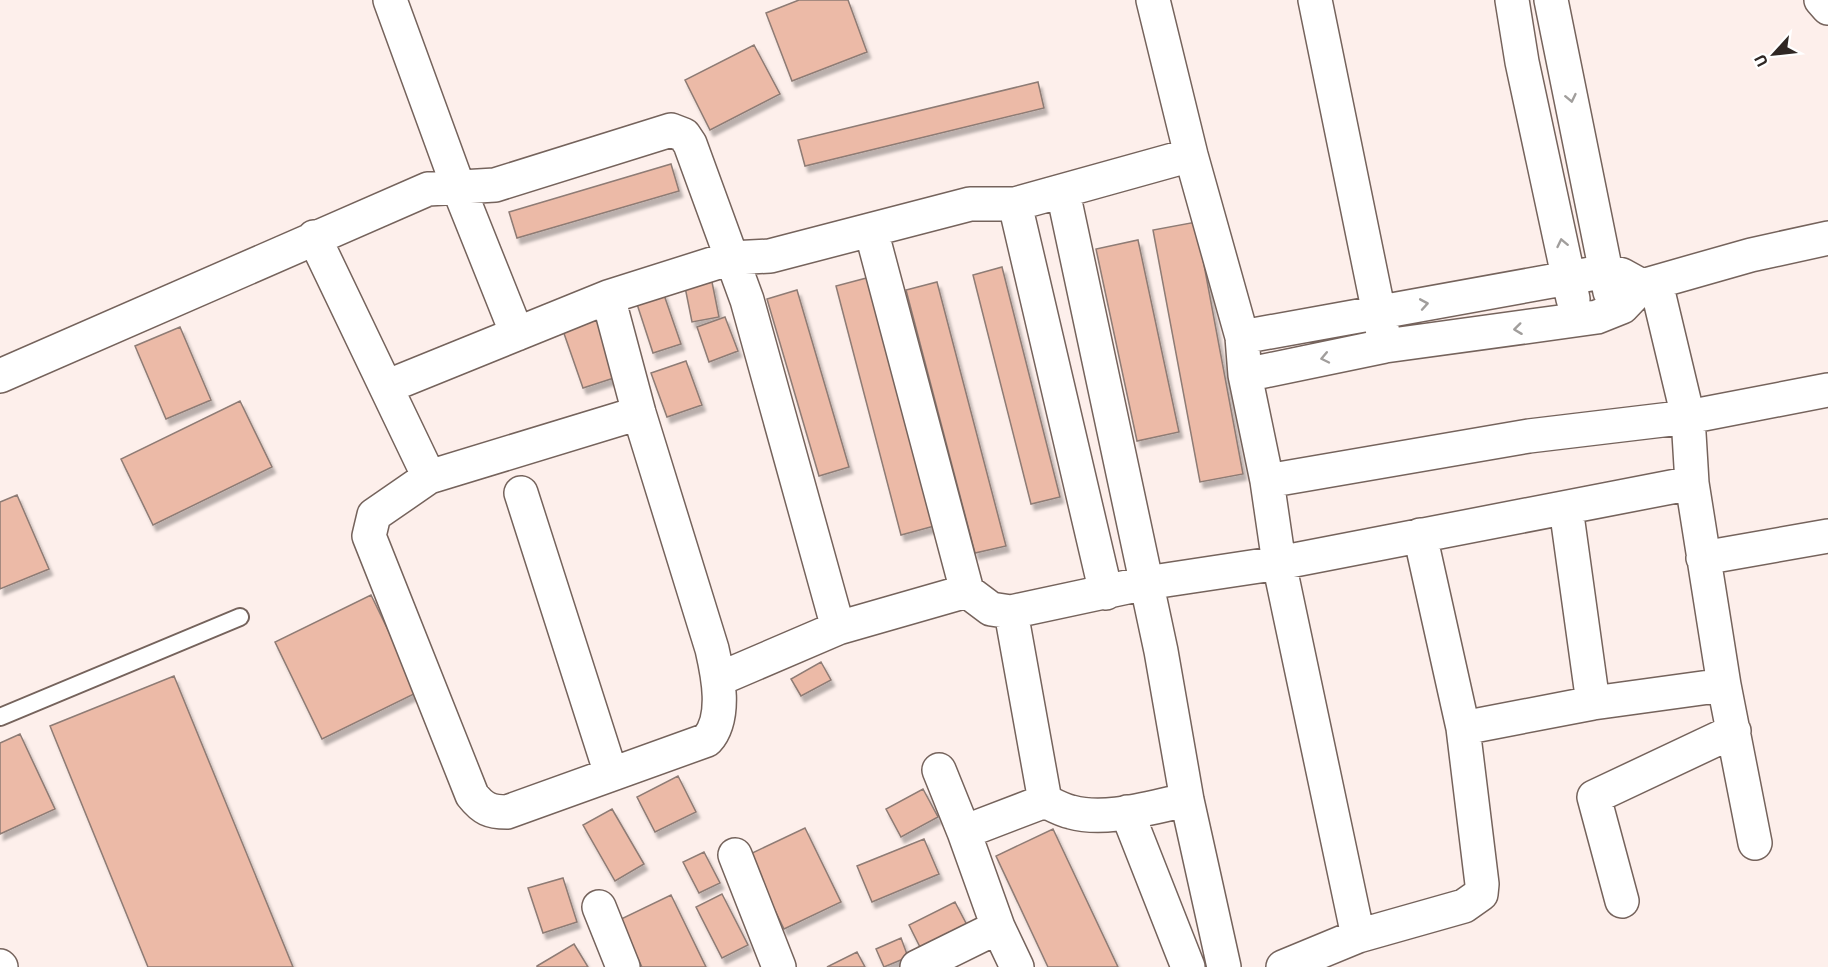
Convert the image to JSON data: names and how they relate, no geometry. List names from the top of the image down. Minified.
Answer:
{"north":"bottom left"}
